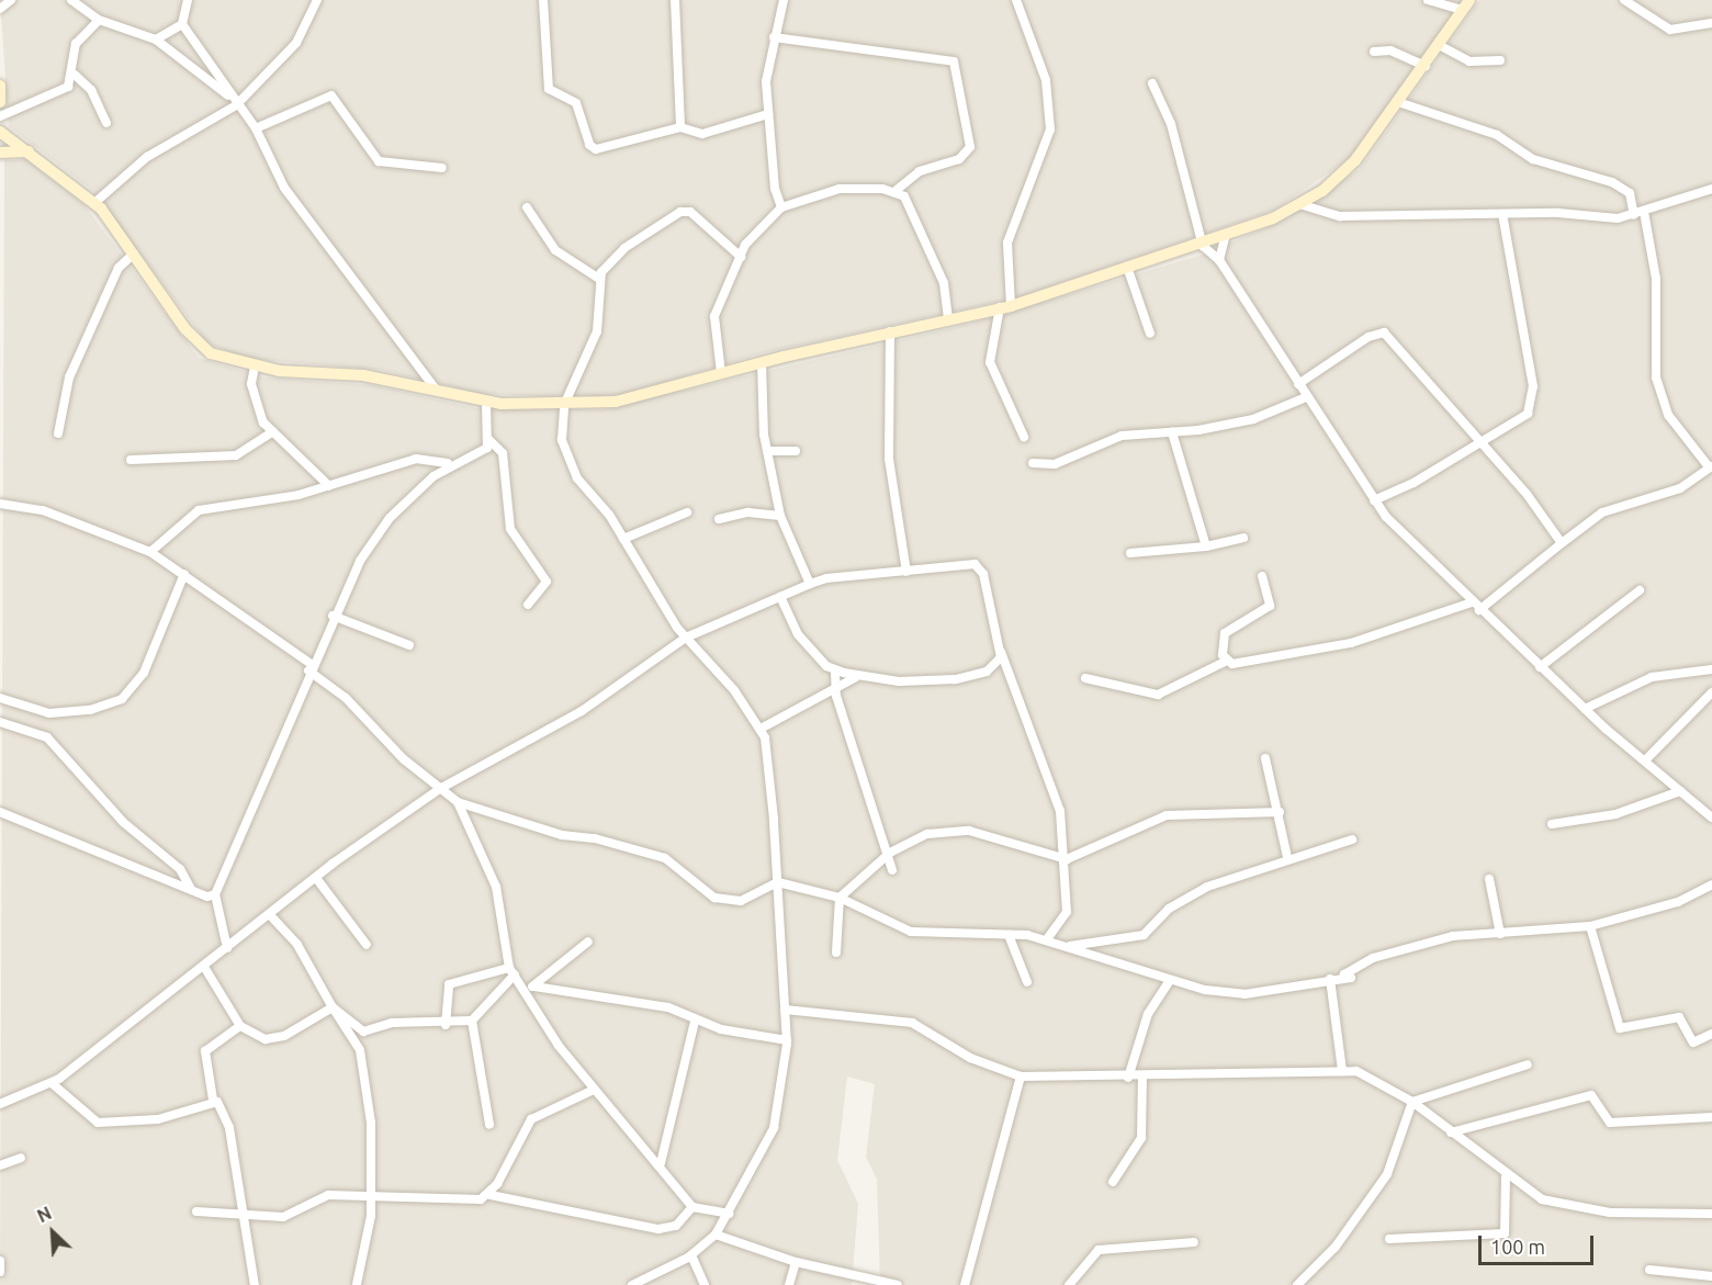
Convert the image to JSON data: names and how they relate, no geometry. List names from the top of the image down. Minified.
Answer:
{"scale_bar":"100 m","north":"top left"}
